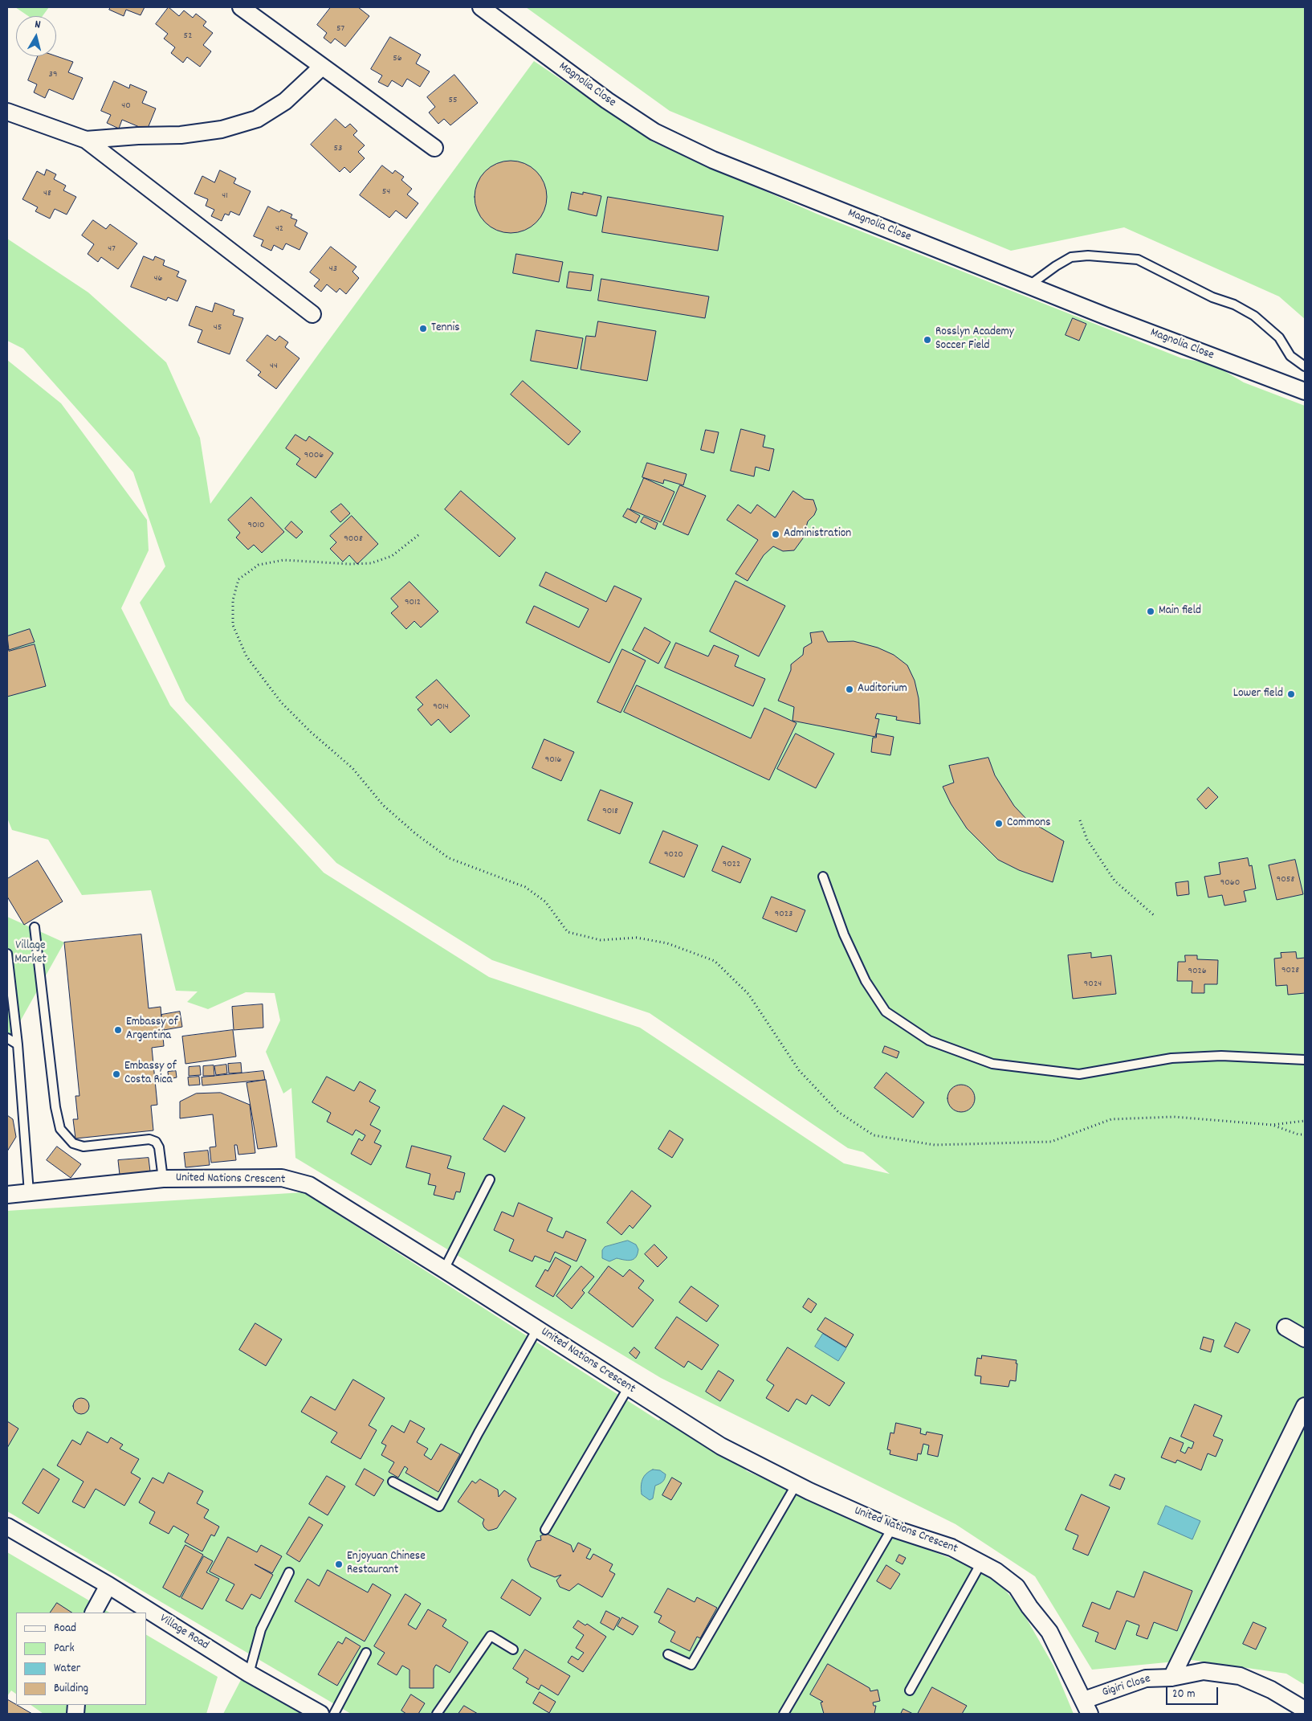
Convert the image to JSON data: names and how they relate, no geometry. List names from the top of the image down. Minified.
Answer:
{"streets":{"street":["Magnolia Close","United Nations Crescent","Village Road","Gigiri Close"]},"crossings":[["United Nations Crescent","Gigiri Close"]],"parks":["Village Market"],"places":["Tennis","Rosslyn Academy Soccer Field","Administration","Main field","Auditorium","Lower field","Commons","Embassy of Argentina","Embassy of Costa Rica","Enjoyuan Chinese Restaurant"],"house_numbers":["57","52","56","39","55","40","53","54","48","41","42","47","43","46","45","44","9006","9010","9008","9012","9014","9016","9018","9020","9022","9058","9060","9023","9028","9026","9024"],"legend":["Road","Park","Water","Building"],"scale_bar":"20 m","north":"top"}
